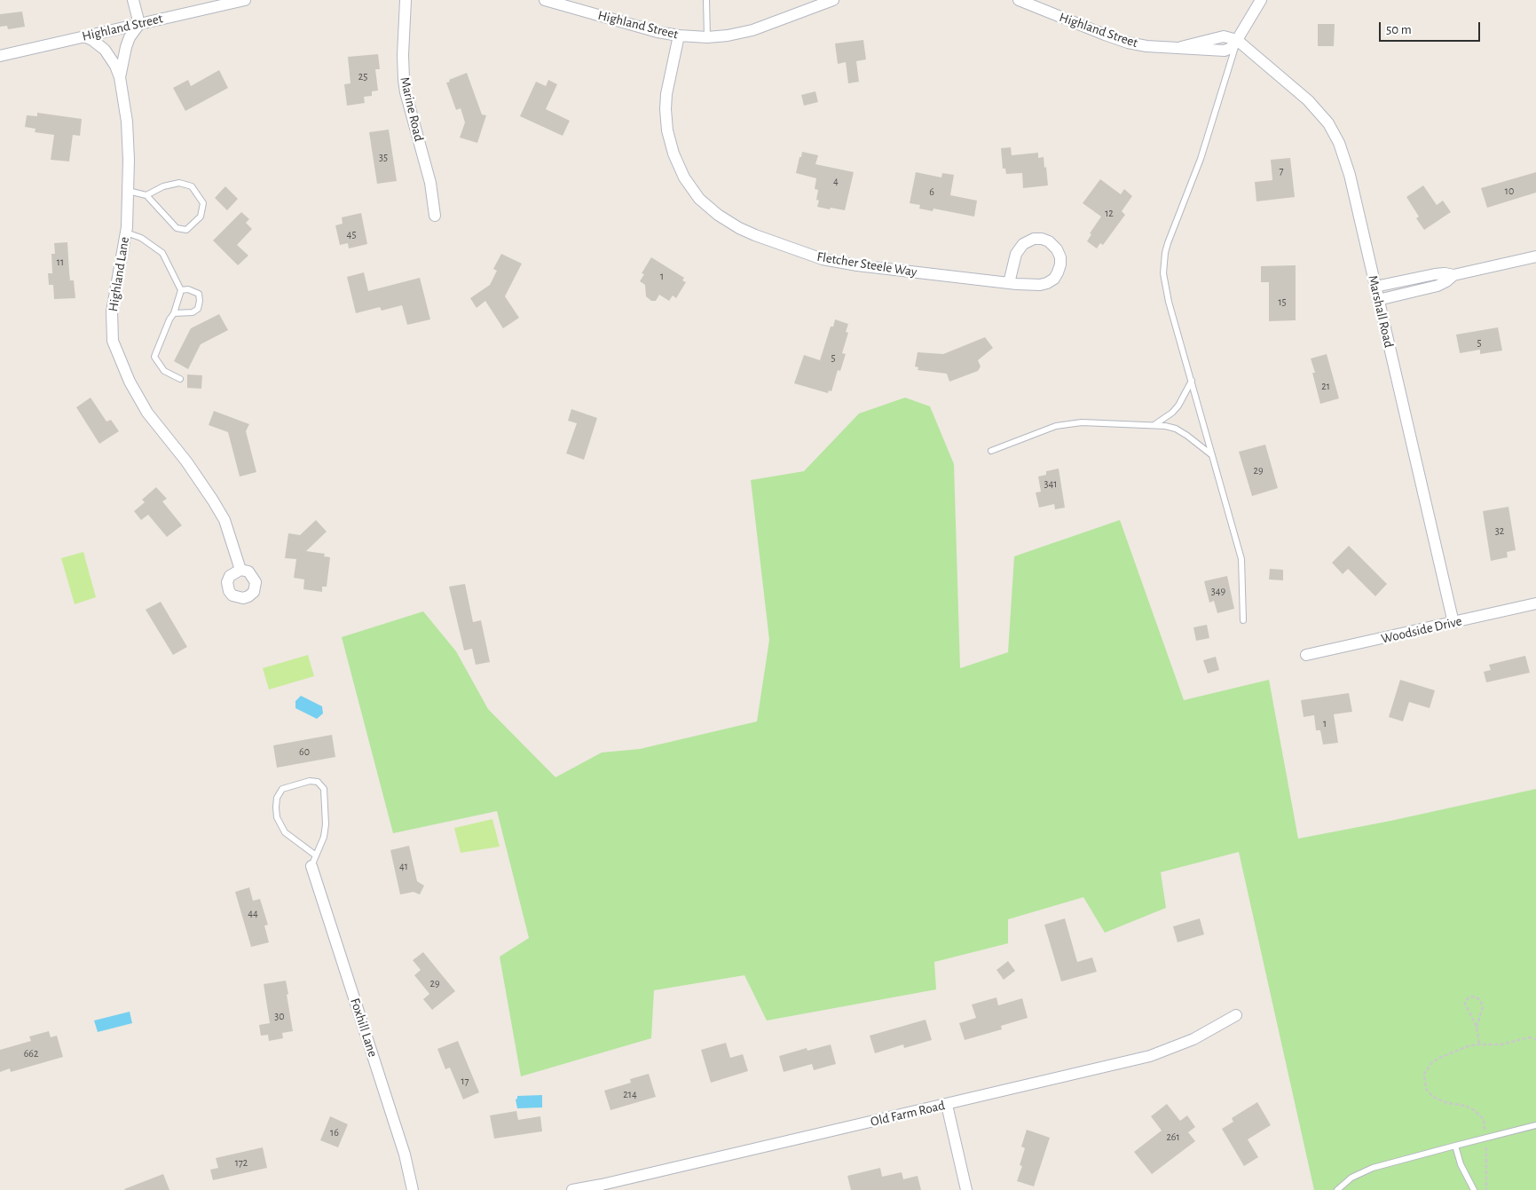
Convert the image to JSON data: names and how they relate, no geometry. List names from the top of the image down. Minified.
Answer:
{"streets":{"street":["Highland Street","Marine Road","Fletcher Steele Way","Highland Lane","Marshall Road","Woodside Drive","Foxhill Lane","Old Farm Road"]},"crossings":[["Highland Street","Fletcher Steele Way"],["Highland Street","Highland Lane"],["Highland Street","Marshall Road"],["Marshall Road","Woodside Drive"]],"house_numbers":["25","35","7","4","10","6","12","45","11","1","15","5","5","21","29","341","32","349","1","60","41","44","29","30","662","17","214","16","261","172"],"scale_bar":"50 m"}
